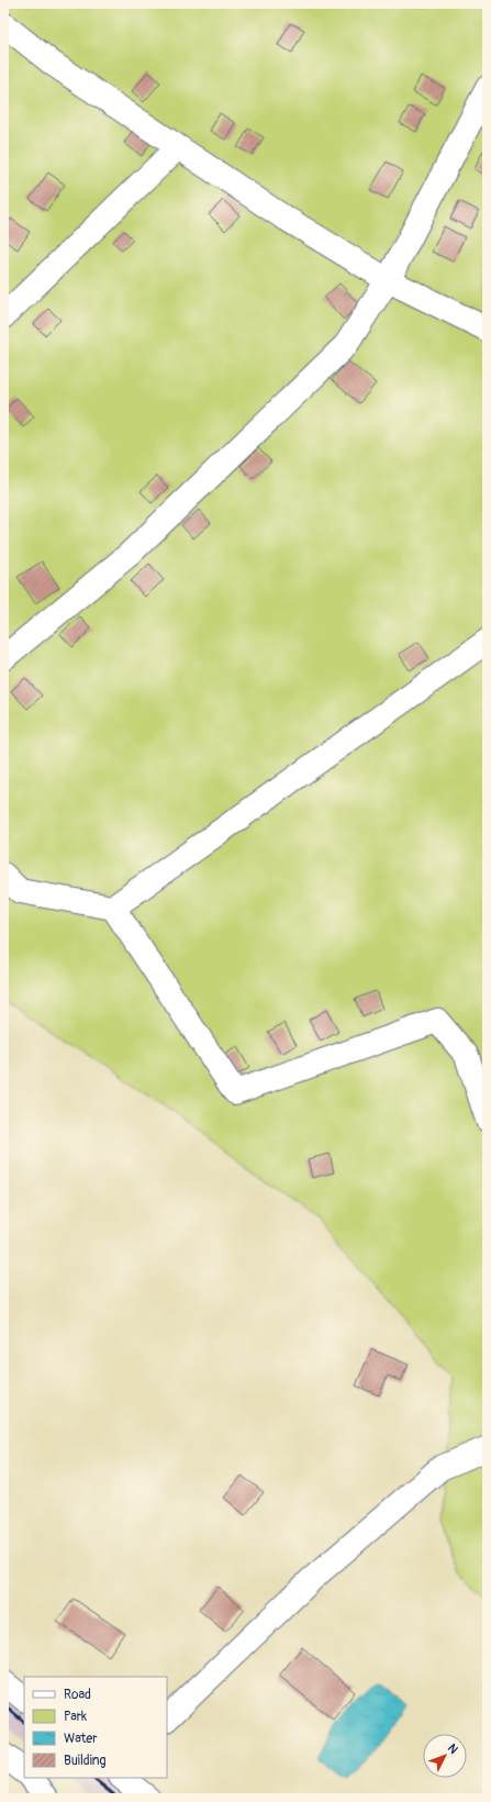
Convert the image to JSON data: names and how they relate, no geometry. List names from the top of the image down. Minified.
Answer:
{"legend":["Road","Park","Water","Building"],"north":"top right"}
